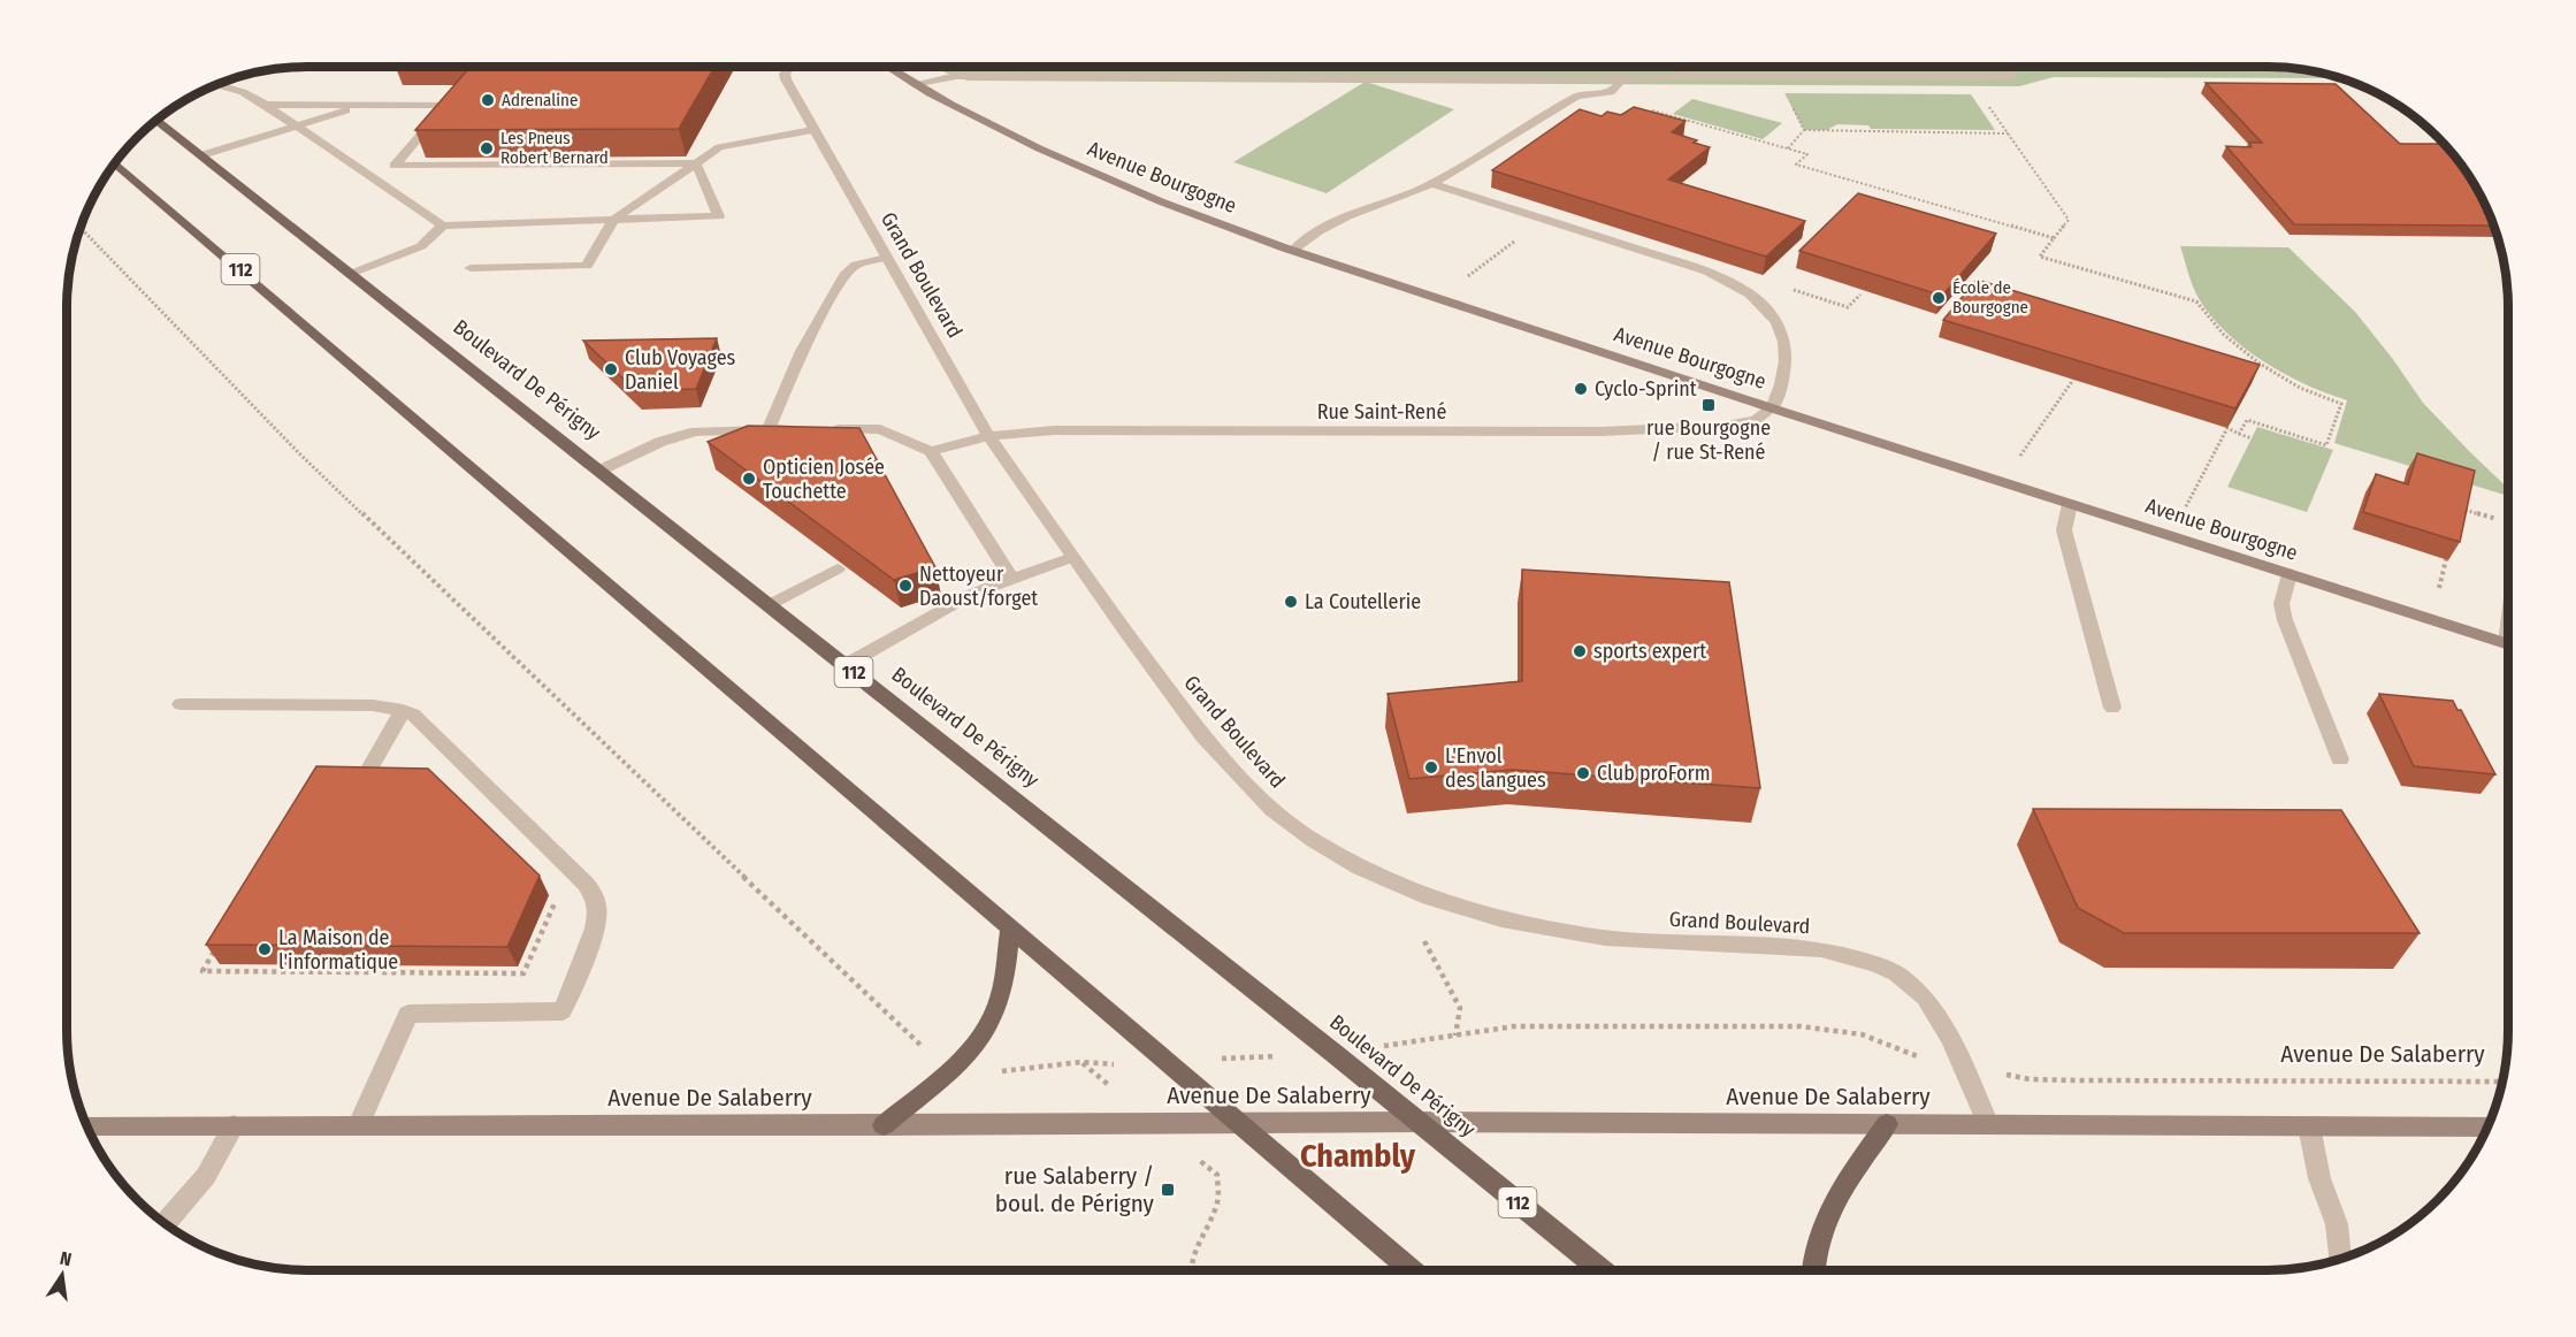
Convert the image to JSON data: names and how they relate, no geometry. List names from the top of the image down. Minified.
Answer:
{"streets":{"main road":["112","Boulevard De Périgny"],"street":["Avenue Bourgogne","Grand Boulevard","Rue Saint-René","Avenue De Salaberry"]},"crossings":[["Avenue Bourgogne","Rue Saint-René"],["112","Avenue De Salaberry"],["Grand Boulevard","Rue Saint-René"],["Grand Boulevard","Avenue De Salaberry"],["Boulevard De Périgny","Avenue De Salaberry"]],"districts":["Chambly"],"places":{"other":["Adrenaline","Les Pneus Robert Bernard","École de Bourgogne","Club Voyages Daniel","Cyclo-Sprint","Opticien Josée Touchette","Nettoyeur Daoust/forget","La Coutellerie","sports expert","L'Envol des langues","Club proForm","La Maison de l'informatique"],"transit":["rue Bourgogne / rue St-René","rue Salaberry / boul. de Périgny"]},"north":"top"}
